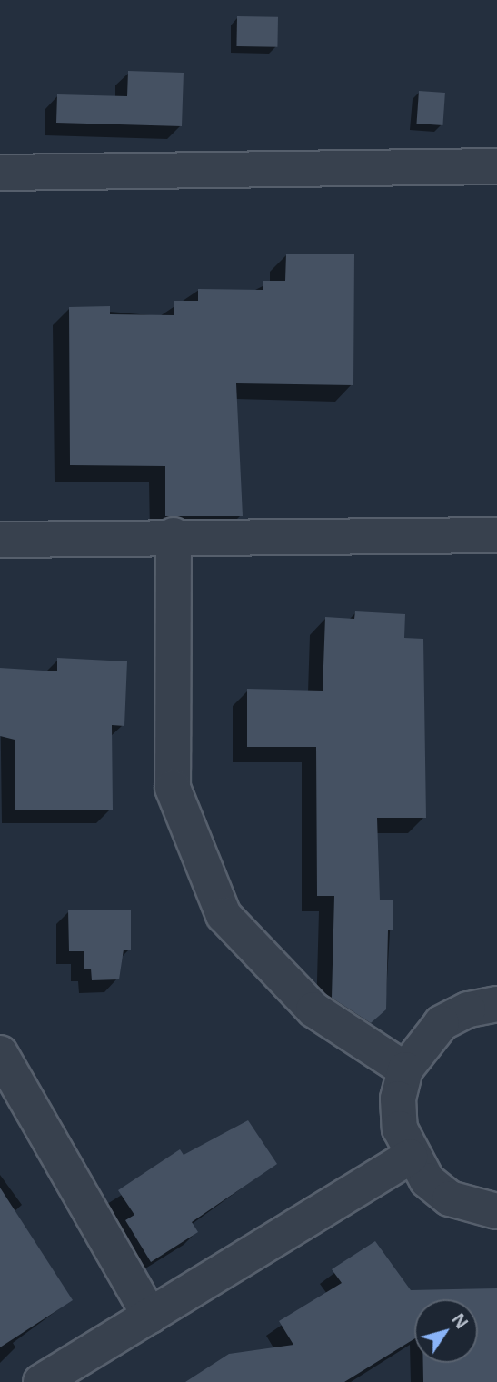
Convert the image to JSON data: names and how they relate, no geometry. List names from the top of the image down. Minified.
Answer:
{"north":"top right"}
